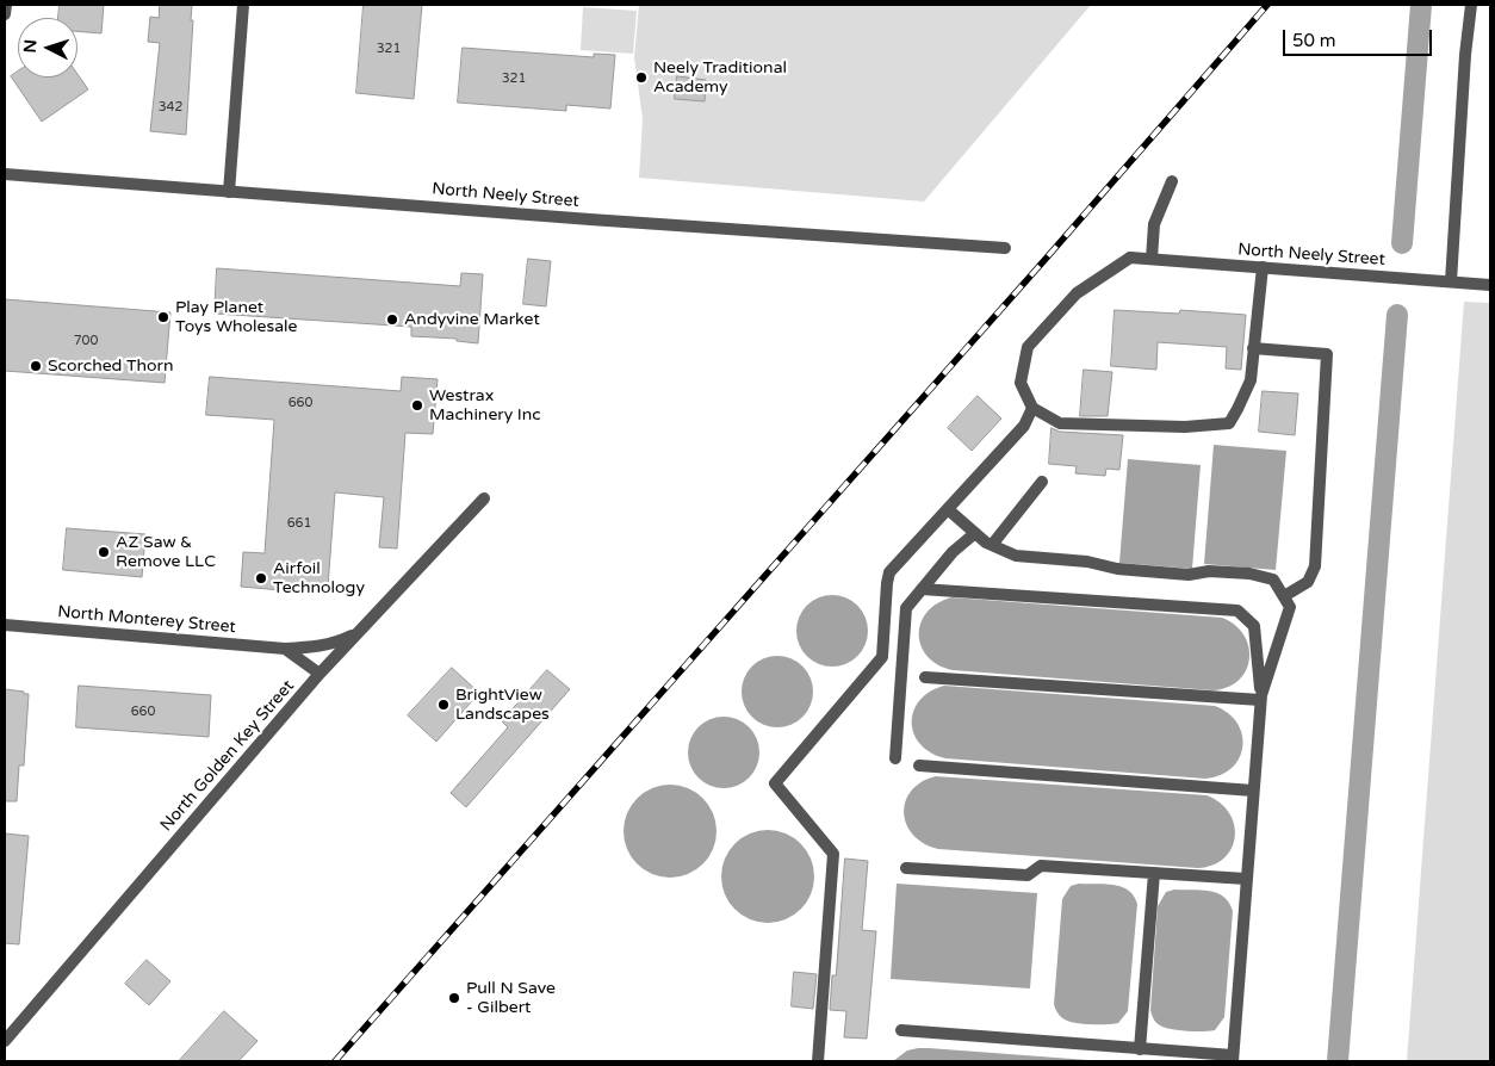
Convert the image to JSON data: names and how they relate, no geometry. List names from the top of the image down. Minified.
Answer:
{"streets":{"street":["North Neely Street","North Monterey Street","North Golden Key Street"]},"crossings":[["North Monterey Street","North Golden Key Street"]],"places":["Neely Traditional Academy","Play Planet Toys Wholesale","Andyvine Market","Scorched Thorn","Westrax Machinery Inc","AZ Saw & Remove LLC","Airfoil Technology","BrightView Landscapes","Pull N Save - Gilbert"],"house_numbers":["321","321","342","700","660","661","660"],"scale_bar":"50 m","north":"left"}
